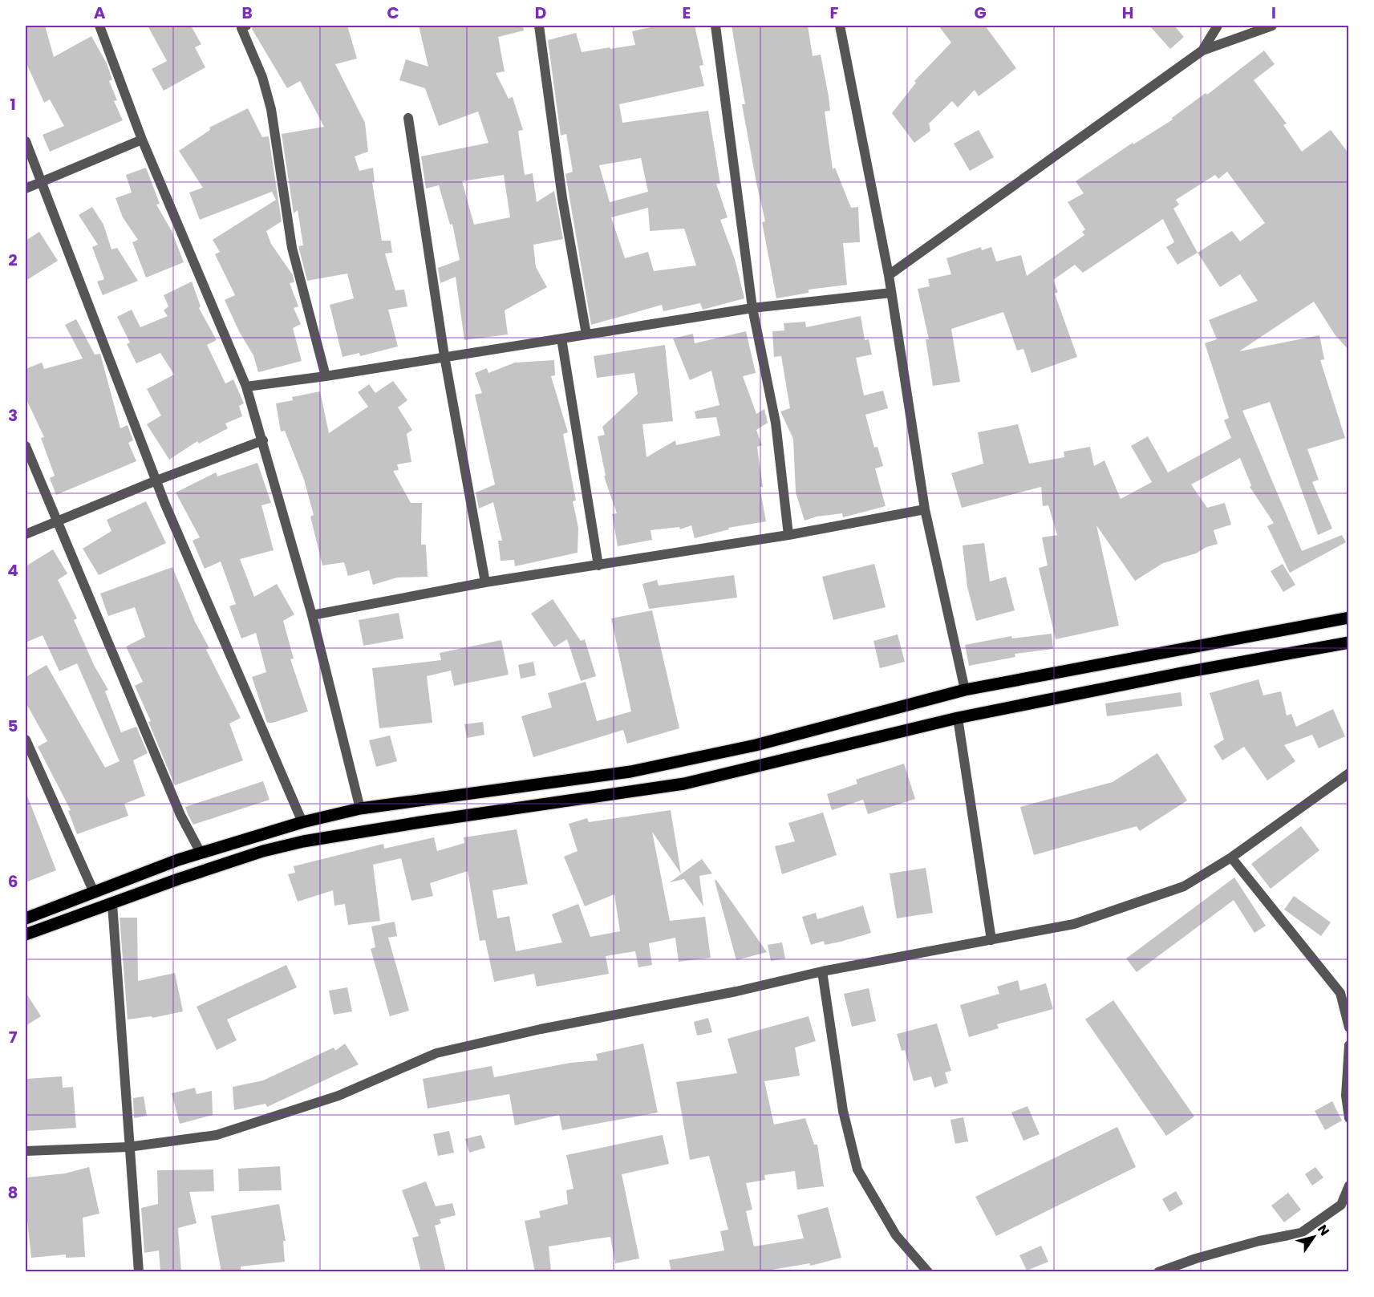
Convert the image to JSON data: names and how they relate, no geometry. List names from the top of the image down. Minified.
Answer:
{"north":"top right","grid":{"columns":["A","B","C","D","E","F","G","H","I"],"rows":["1","2","3","4","5","6","7","8"]}}
